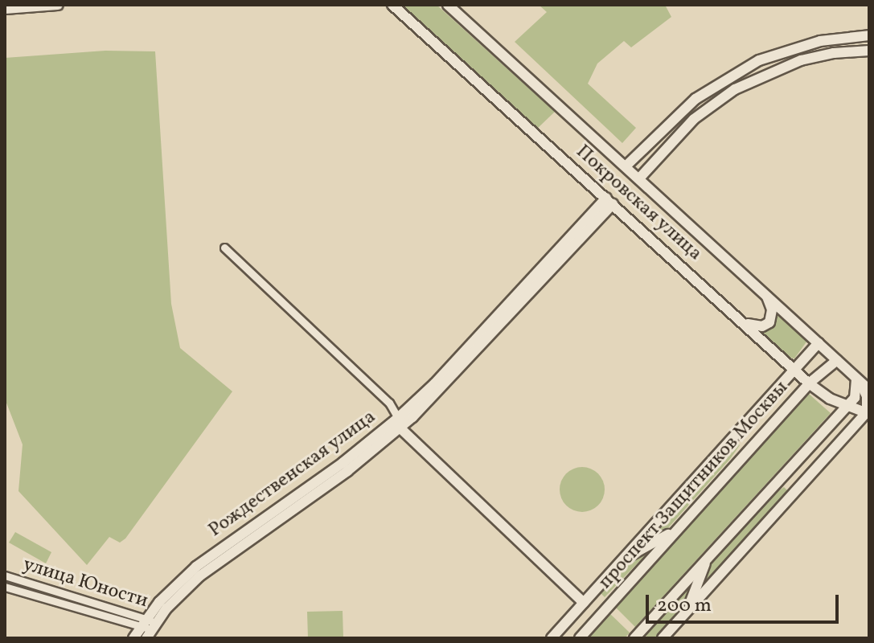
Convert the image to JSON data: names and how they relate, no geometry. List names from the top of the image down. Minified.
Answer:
{"streets":{"street":["Покровская улица","Рождественская улица","проспект Защитников Москвы","улица Юности"]},"crossings":[["Покровская улица","Рождественская улица"],["Покровская улица","проспект Защитников Москвы"],["Рождественская улица","улица Юности"]],"scale_bar":"200 m"}
